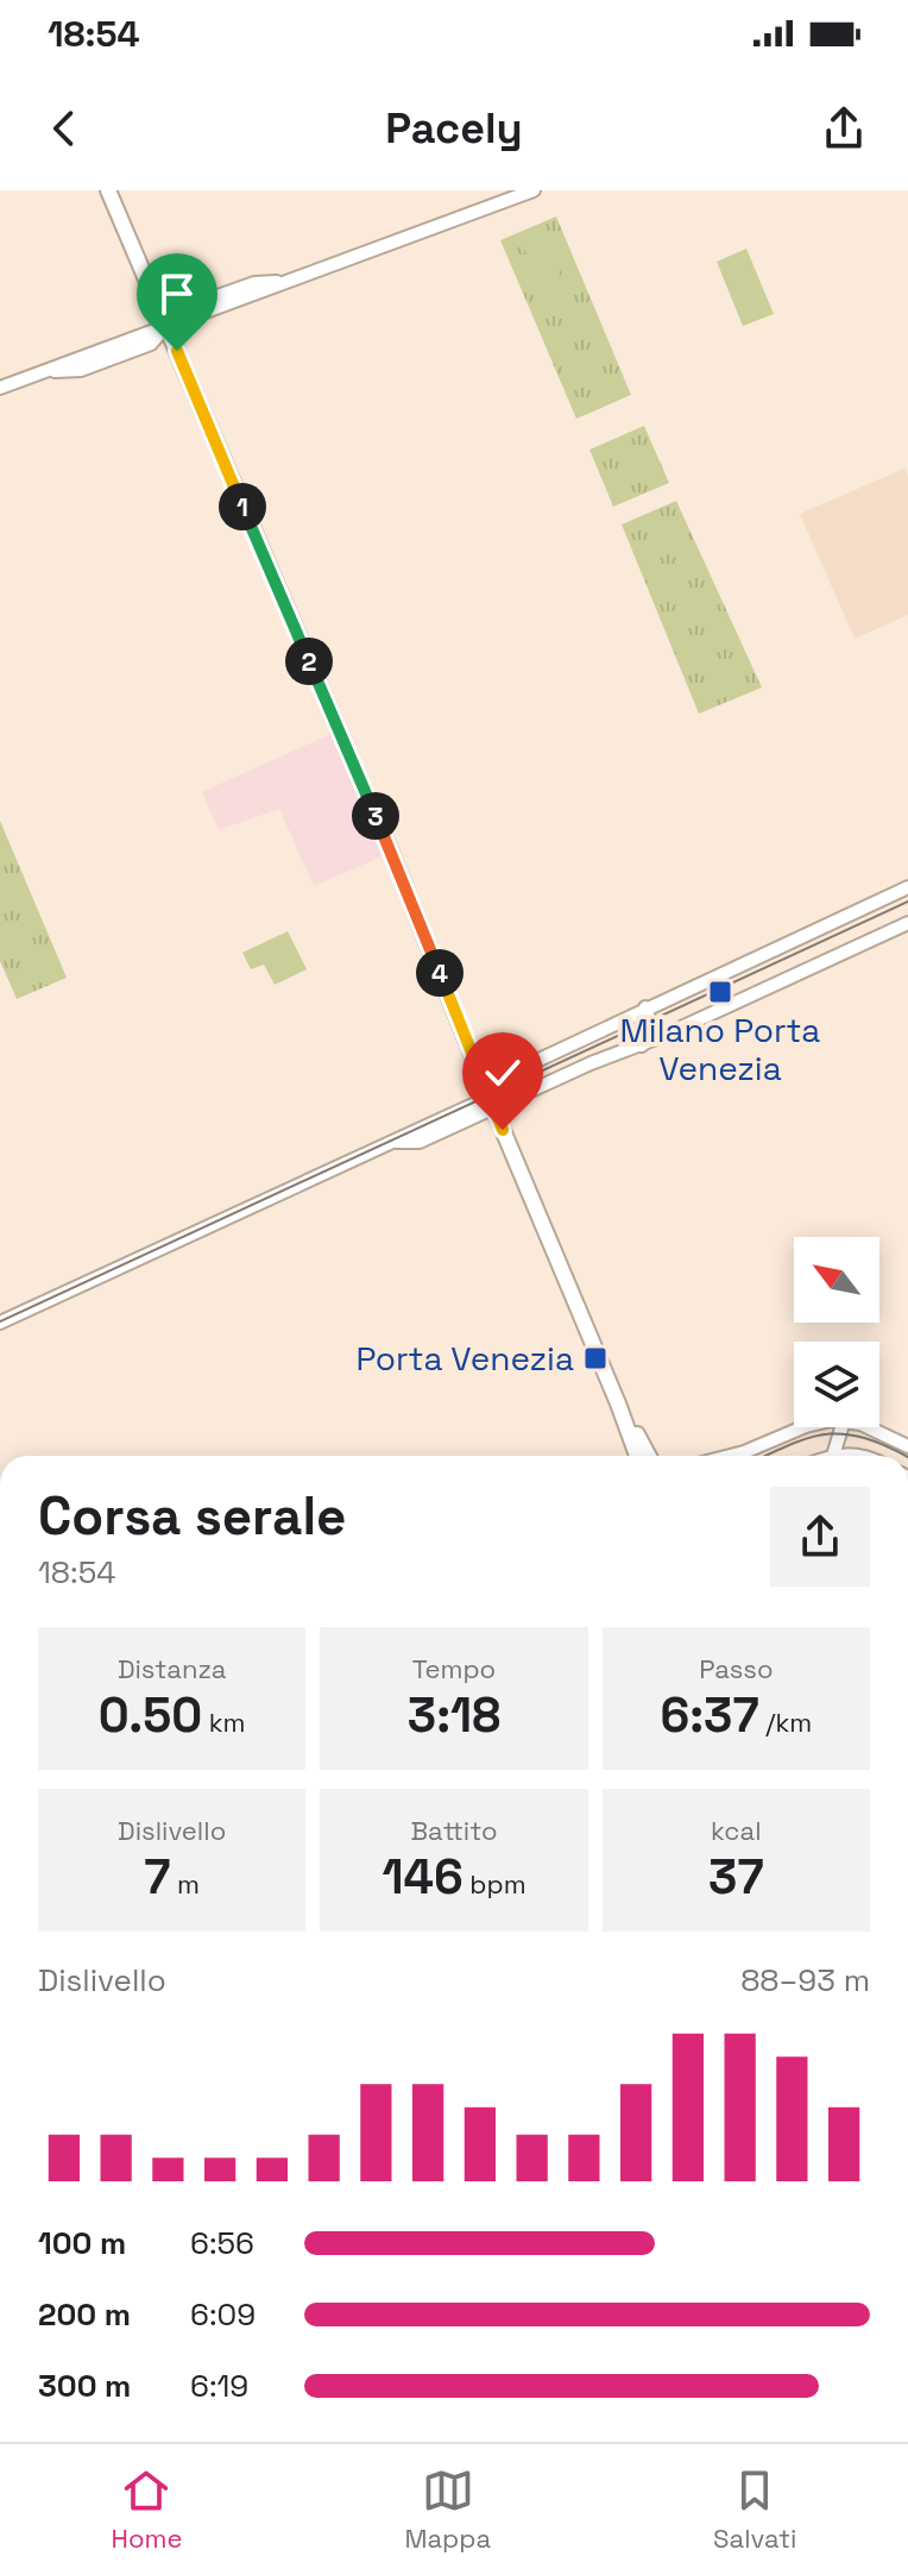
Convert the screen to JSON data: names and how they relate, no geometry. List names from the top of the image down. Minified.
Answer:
{"places":{"transit":["Milano Porta Venezia","Porta Venezia"]},"north":"top left","page":{"status":"18:54","header":"Pacely","pins":["1","2","3","4"],"heading":["Corsa serale","18:54"],"stats":[["Distanza","0.50 km"],["Tempo","3:18"],["Passo","6:37 /km"],["Dislivello","7 m"],["Battito","146 bpm"],["kcal","37"]],"chart":["Dislivello","88–93 m"],"list":[{"name":"100 m","note":"6:56"},{"name":"200 m","note":"6:09"},{"name":"300 m","note":"6:19"}],"tabs":["Home","Mappa","Salvati"]}}
